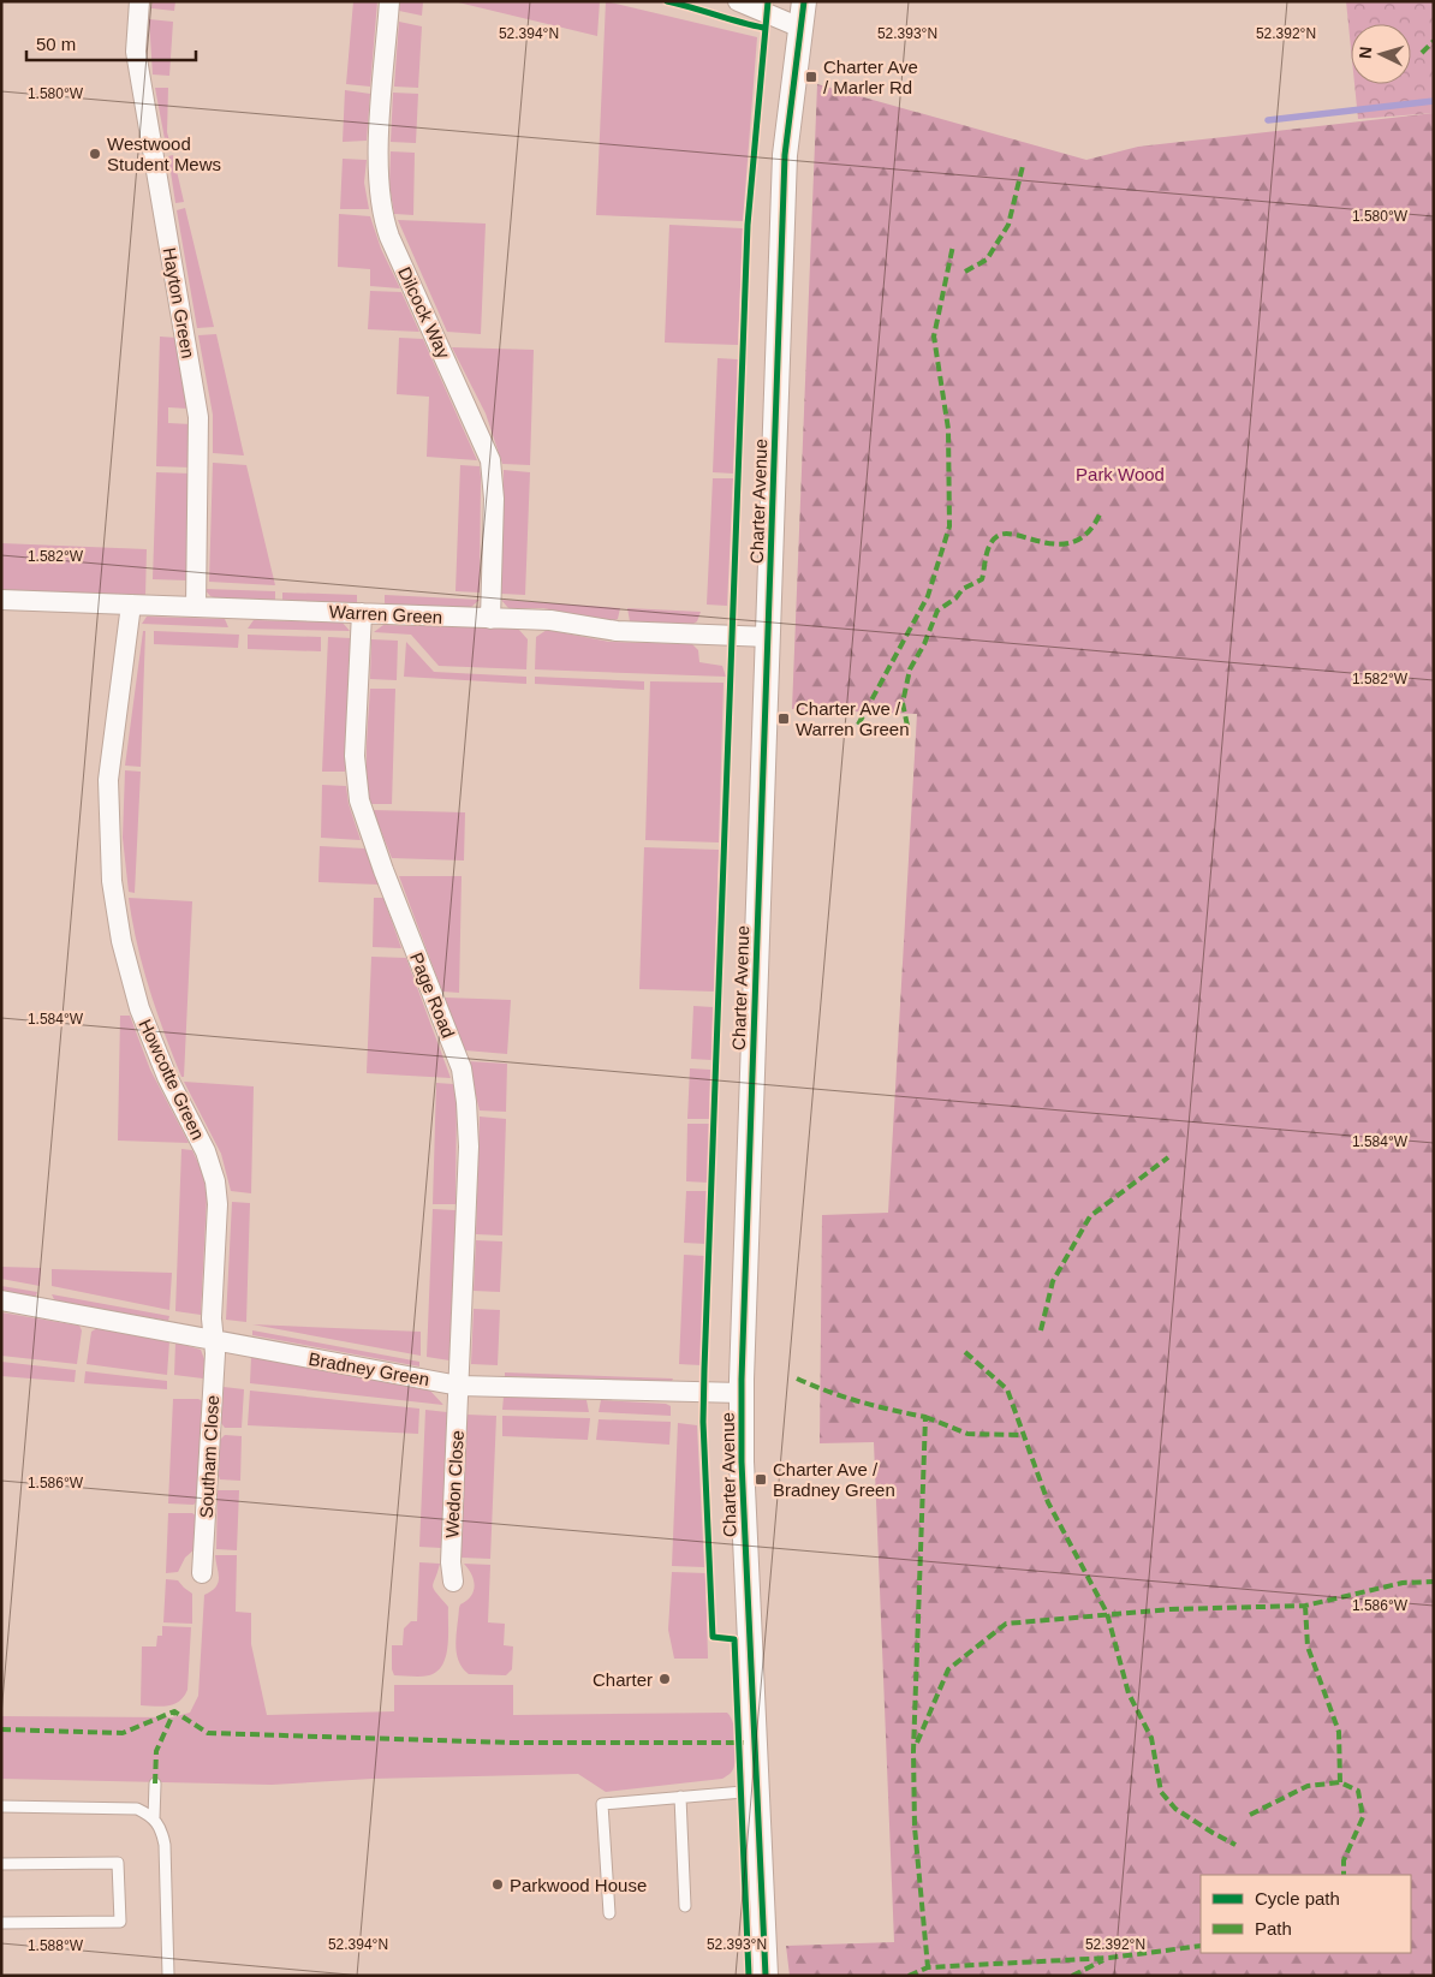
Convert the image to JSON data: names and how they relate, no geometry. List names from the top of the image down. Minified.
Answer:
{"streets":{"street":["Hayton Green","Dilcock Way","Charter Avenue","Warren Green","Page Road","Howcotte Green","Bradney Green","Southam Close","Wedon Close"]},"crossings":[["Hayton Green","Warren Green"],["Dilcock Way","Warren Green"],["Charter Avenue","Warren Green"],["Charter Avenue","Bradney Green"],["Warren Green","Page Road"],["Warren Green","Howcotte Green"],["Page Road","Bradney Green"],["Page Road","Wedon Close"],["Howcotte Green","Bradney Green"],["Howcotte Green","Southam Close"],["Bradney Green","Southam Close"],["Bradney Green","Wedon Close"]],"parks":["Park Wood"],"places":{"transit":["Charter Ave / Marler Rd","Charter Ave / Warren Green","Charter Ave / Bradney Green"],"other":["Westwood Student Mews","Charter","Parkwood House"]},"legend":["Cycle path","Path"],"scale_bar":"50 m","north":"left","coordinates":["52.394°N","52.393°N","52.392°N","1.580°W","1.582°W","1.584°W","1.586°W","1.588°W"]}
